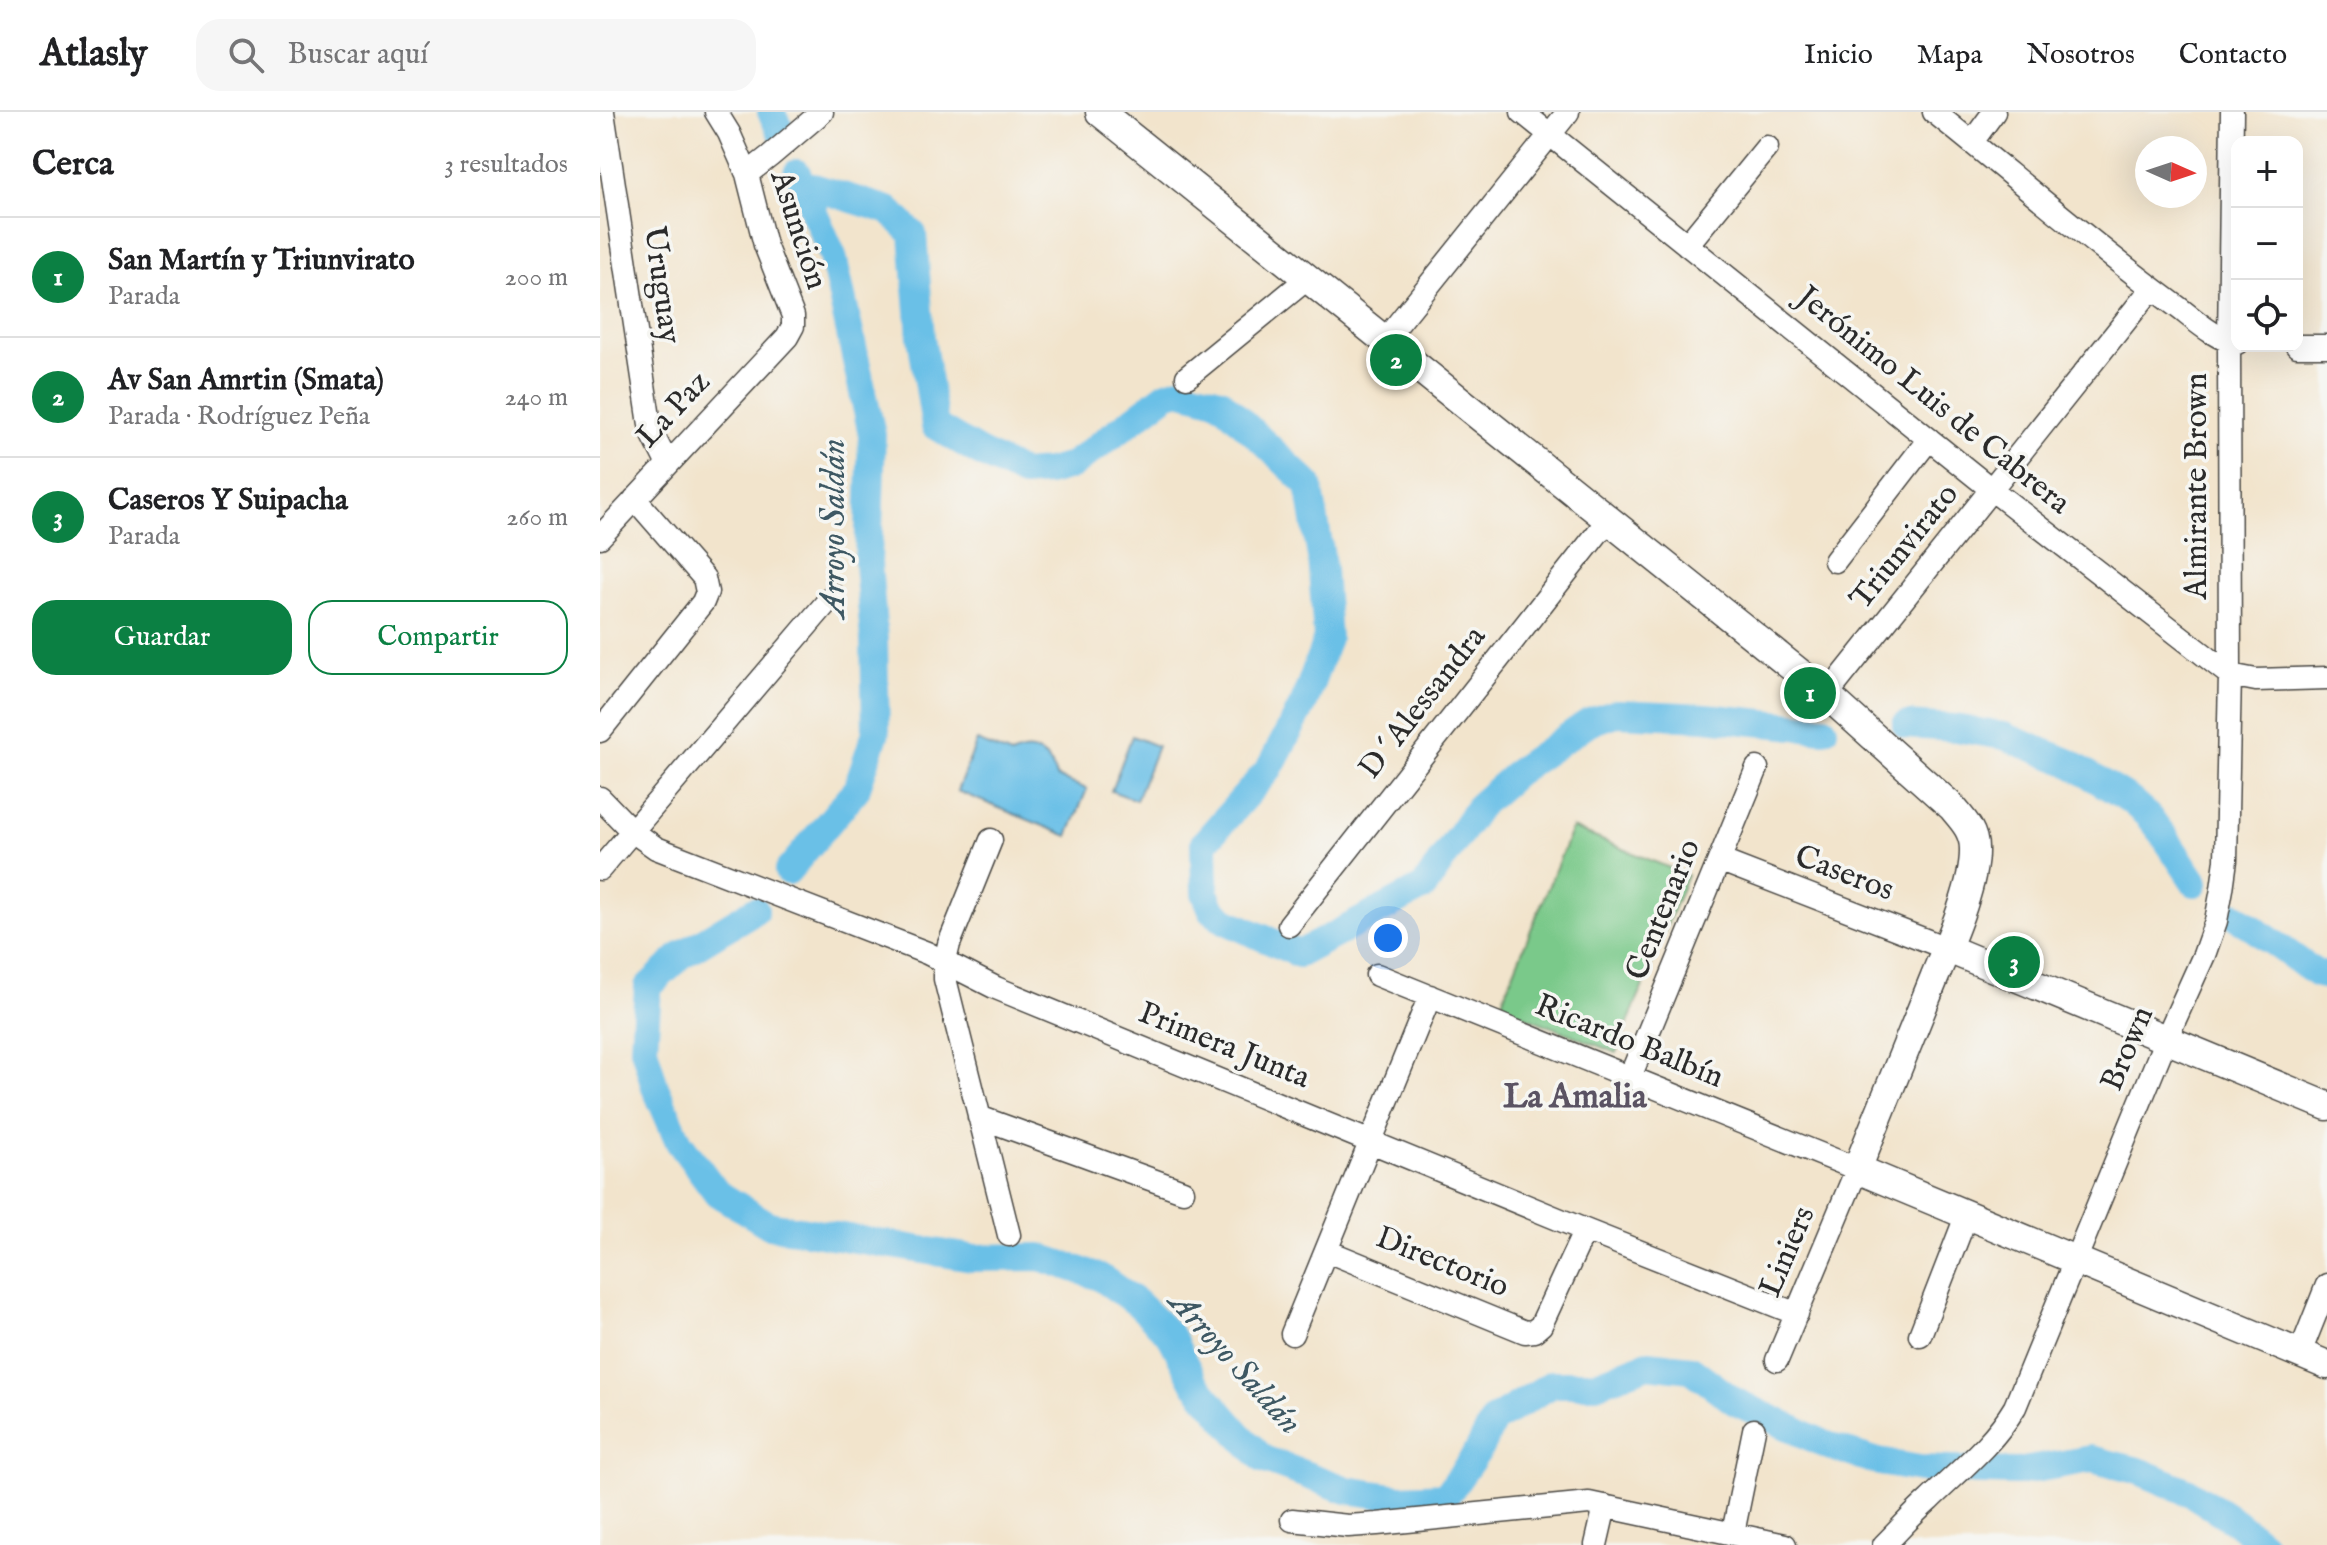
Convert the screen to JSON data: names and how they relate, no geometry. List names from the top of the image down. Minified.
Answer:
{"streets":{"street":["Asunción","Uruguay","Jerónimo Luis de Cabrera","La Paz","Almirante Brown","Triunvirato","D´Alessandra","Caseros","Centenario","Ricardo Balbín","Primera Junta","Brown","Liniers","Directorio"]},"crossings":[["Asunción","La Paz"],["Uruguay","La Paz"],["Jerónimo Luis de Cabrera","Almirante Brown"],["Jerónimo Luis de Cabrera","Triunvirato"],["Almirante Brown","Brown"],["Caseros","Centenario"],["Centenario","Ricardo Balbín"],["Ricardo Balbín","Liniers"],["Primera Junta","Liniers"],["Primera Junta","Directorio"]],"districts":["La Amalia"],"water":["Arroyo Saldán"],"north":"right","page":{"header":"Atlasly","search":"Buscar aquí","nav":["Inicio","Mapa","Nosotros","Contacto"],"heading":["Cerca","3 resultados"],"map_buttons":["+","−"],"list":[{"mark":"1","name":"San Martín y Triunvirato","note":"Parada","value":"200 m"},{"mark":"2","name":"Av San Amrtin (Smata)","note":"Parada · Rodríguez Peña","value":"240 m"},{"mark":"3","name":"Caseros Y Suipacha","note":"Parada","value":"260 m"}],"pins":["2","1","3"],"buttons":["Guardar","Compartir"]}}
